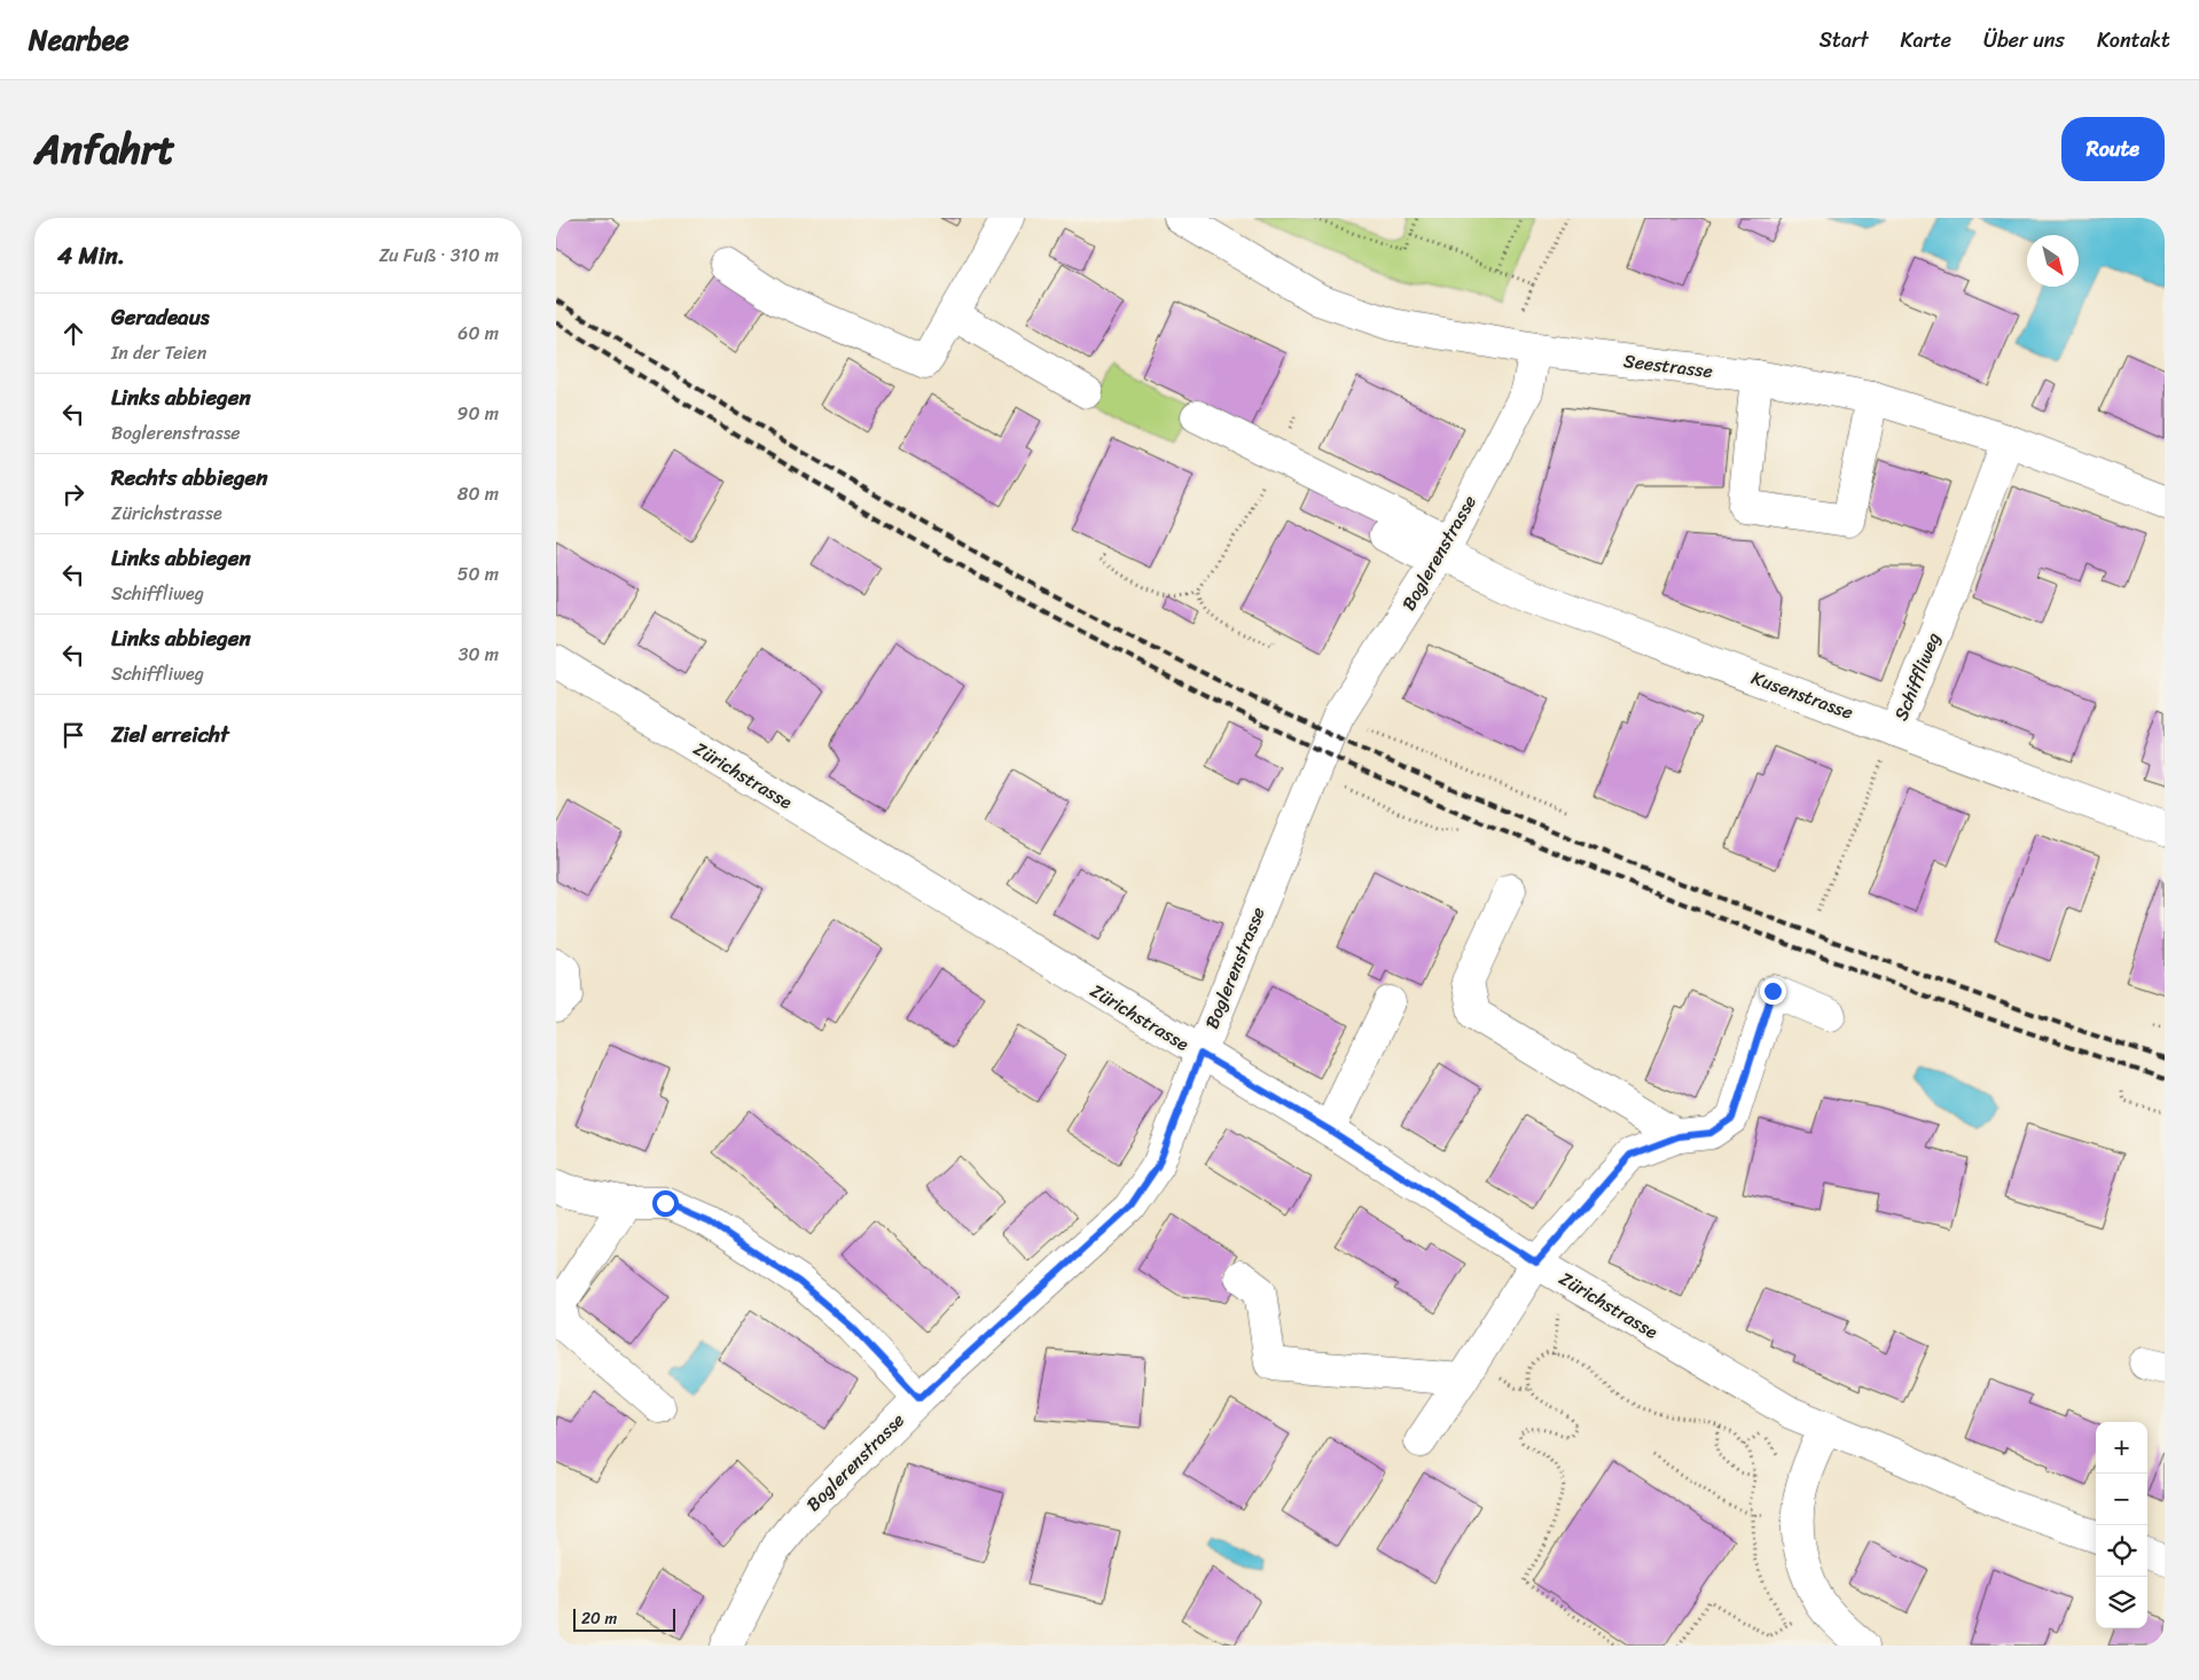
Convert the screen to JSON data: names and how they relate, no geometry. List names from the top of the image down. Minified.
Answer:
{"streets":{"street":["Seestrasse","Boglerenstrasse","Schiffliweg","Kusenstrasse","Zürichstrasse"]},"crossings":[["Seestrasse","Boglerenstrasse"],["Seestrasse","Schiffliweg"],["Boglerenstrasse","Kusenstrasse"],["Boglerenstrasse","Zürichstrasse"],["Schiffliweg","Kusenstrasse"]],"scale_bar":"20 m","north":"bottom right","page":{"header":"Nearbee","nav":["Start","Karte","Über uns","Kontakt"],"title":"Anfahrt","buttons":"Route","heading":["4 Min.","Zu Fuß · 310 m"],"list":[["Geradeaus","In der Teien","60 m"],["Links abbiegen","Boglerenstrasse","90 m"],["Rechts abbiegen","Zürichstrasse","80 m"],["Links abbiegen","Schiffliweg","50 m"],["Links abbiegen","Schiffliweg","30 m"],"Ziel erreicht"],"map_buttons":["+","−"],"scale":"20 m"}}
